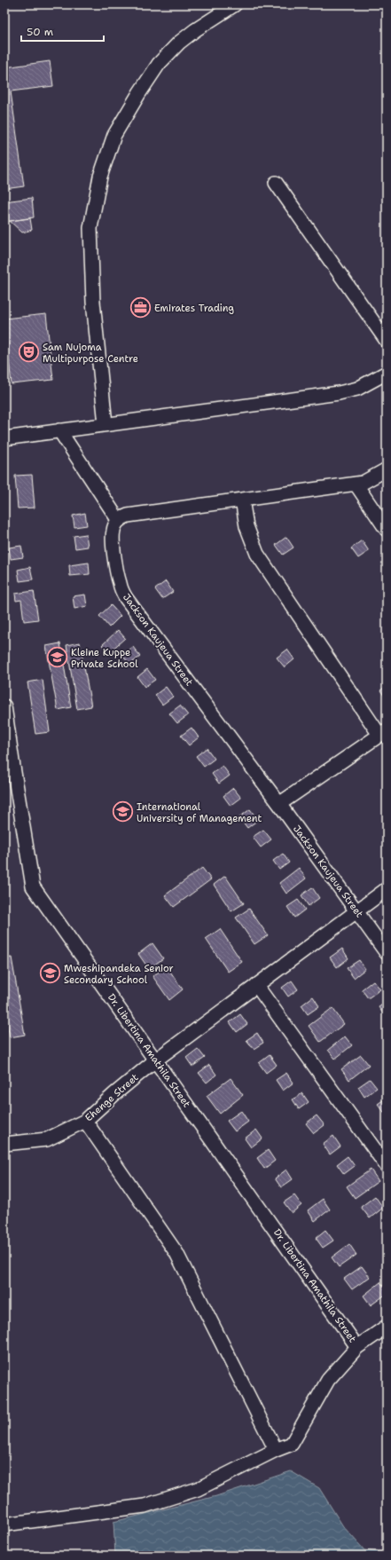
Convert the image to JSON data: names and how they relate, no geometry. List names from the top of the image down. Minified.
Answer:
{"streets":{"street":["Jackson Kaujeua Street","Dr. Libertina Amathila Street","Ehenge Street"]},"crossings":[["Jackson Kaujeua Street","Ehenge Street"],["Dr. Libertina Amathila Street","Ehenge Street"]],"places":{"office":["Emirates Trading"],"theatre":["Sam Nujoma Multipurpose Centre"],"school or university":["Kleine Kuppe Private School","International University of Management","Mweshipandeka Senior Secondary School"]},"scale_bar":"50 m"}
